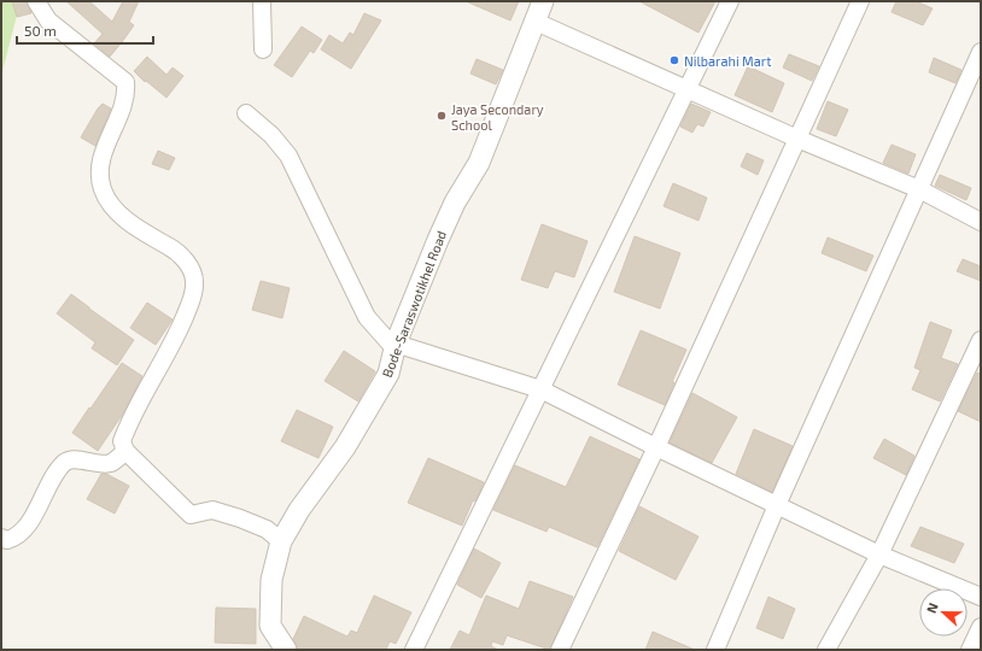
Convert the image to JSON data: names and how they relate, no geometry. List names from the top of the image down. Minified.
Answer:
{"streets":{"street":["Bode-Saraswotikhel Road"]},"places":["Nilbarahi Mart","Jaya Secondary School"],"scale_bar":"50 m","north":"left"}
